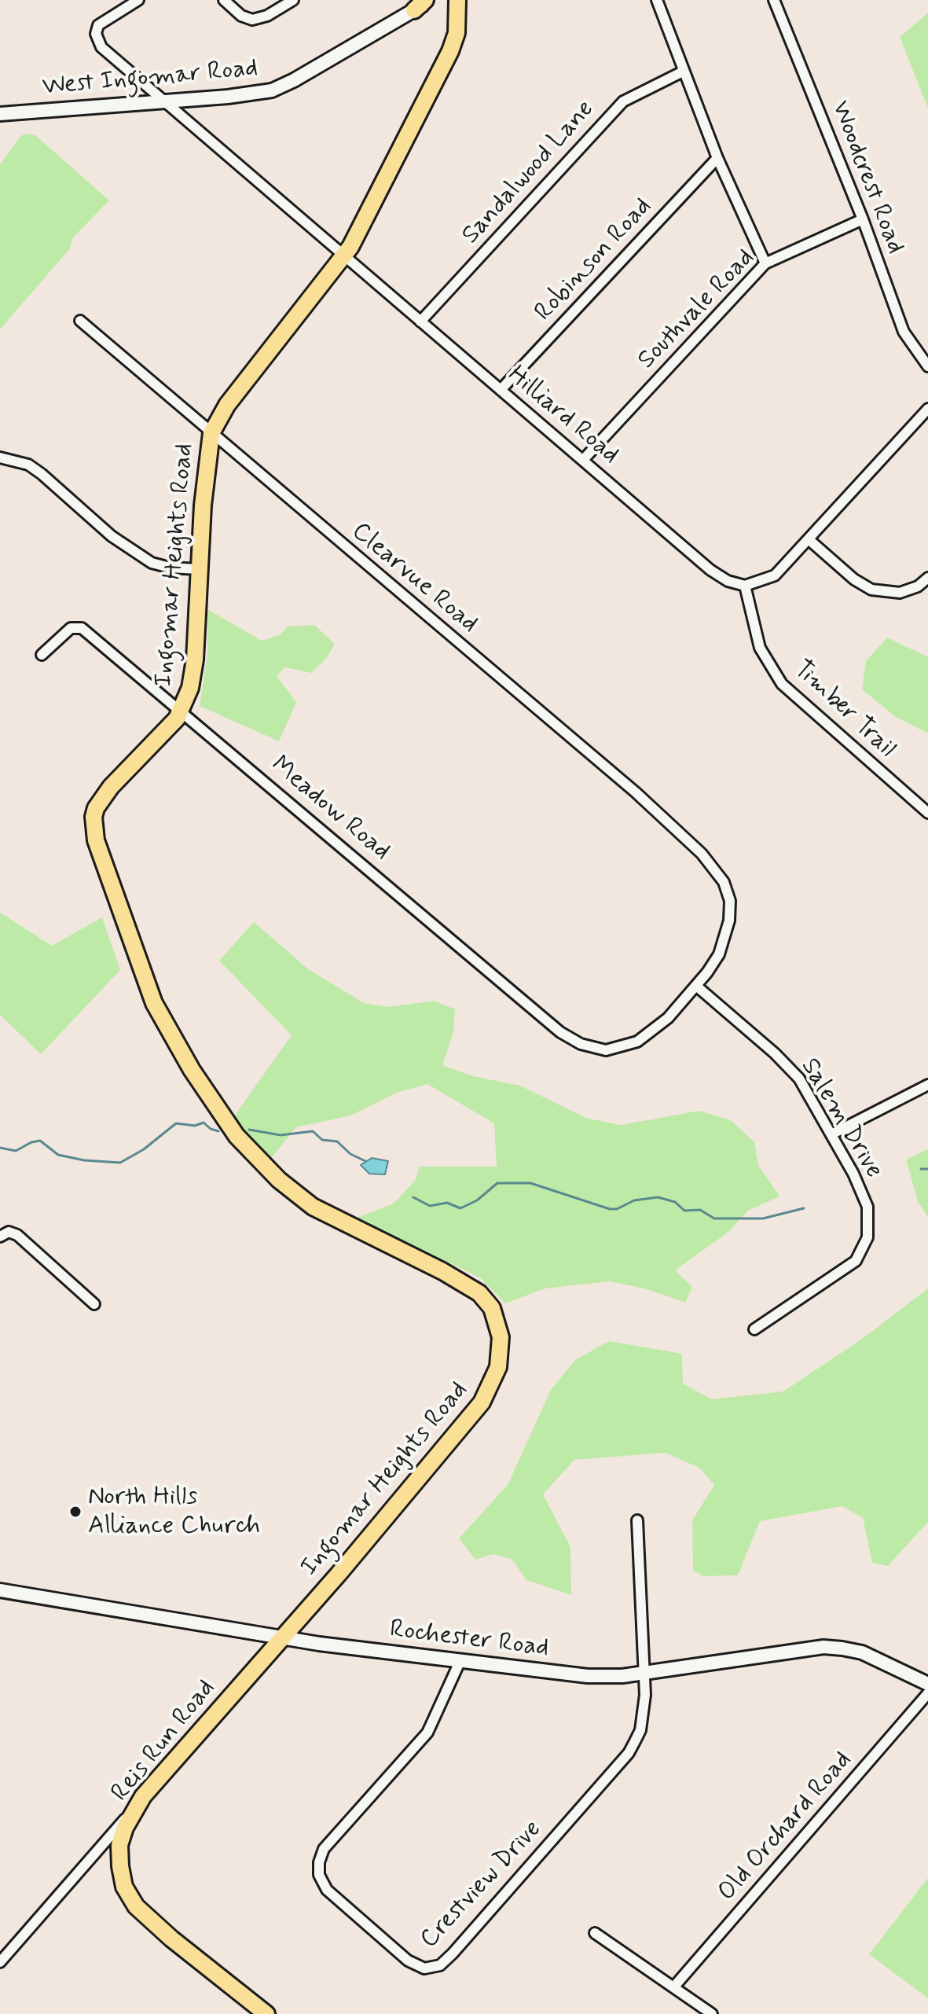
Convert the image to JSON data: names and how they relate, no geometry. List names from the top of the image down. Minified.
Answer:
{"streets":{"main road":["Ingomar Heights Road","Reis Run Road"],"street":["West Ingomar Road","Sandalwood Lane","Woodcrest Road","Robinson Road","Southvale Road","Hilliard Road","Clearvue Road","Timber Trail","Meadow Road","Salem Drive","Rochester Road","Old Orchard Road","Crestview Drive"]},"crossings":[["West Ingomar Road","Hilliard Road"],["Sandalwood Lane","Hilliard Road"],["Woodcrest Road","Southvale Road"],["Robinson Road","Hilliard Road"],["Southvale Road","Hilliard Road"],["Hilliard Road","Ingomar Heights Road"],["Hilliard Road","Timber Trail"],["Ingomar Heights Road","Clearvue Road"],["Ingomar Heights Road","Meadow Road"],["Ingomar Heights Road","Rochester Road"],["Ingomar Heights Road","Reis Run Road"],["Clearvue Road","Meadow Road"],["Clearvue Road","Salem Drive"],["Meadow Road","Salem Drive"],["Rochester Road","Reis Run Road"],["Rochester Road","Crestview Drive"]],"places":["North Hills Alliance Church"]}
